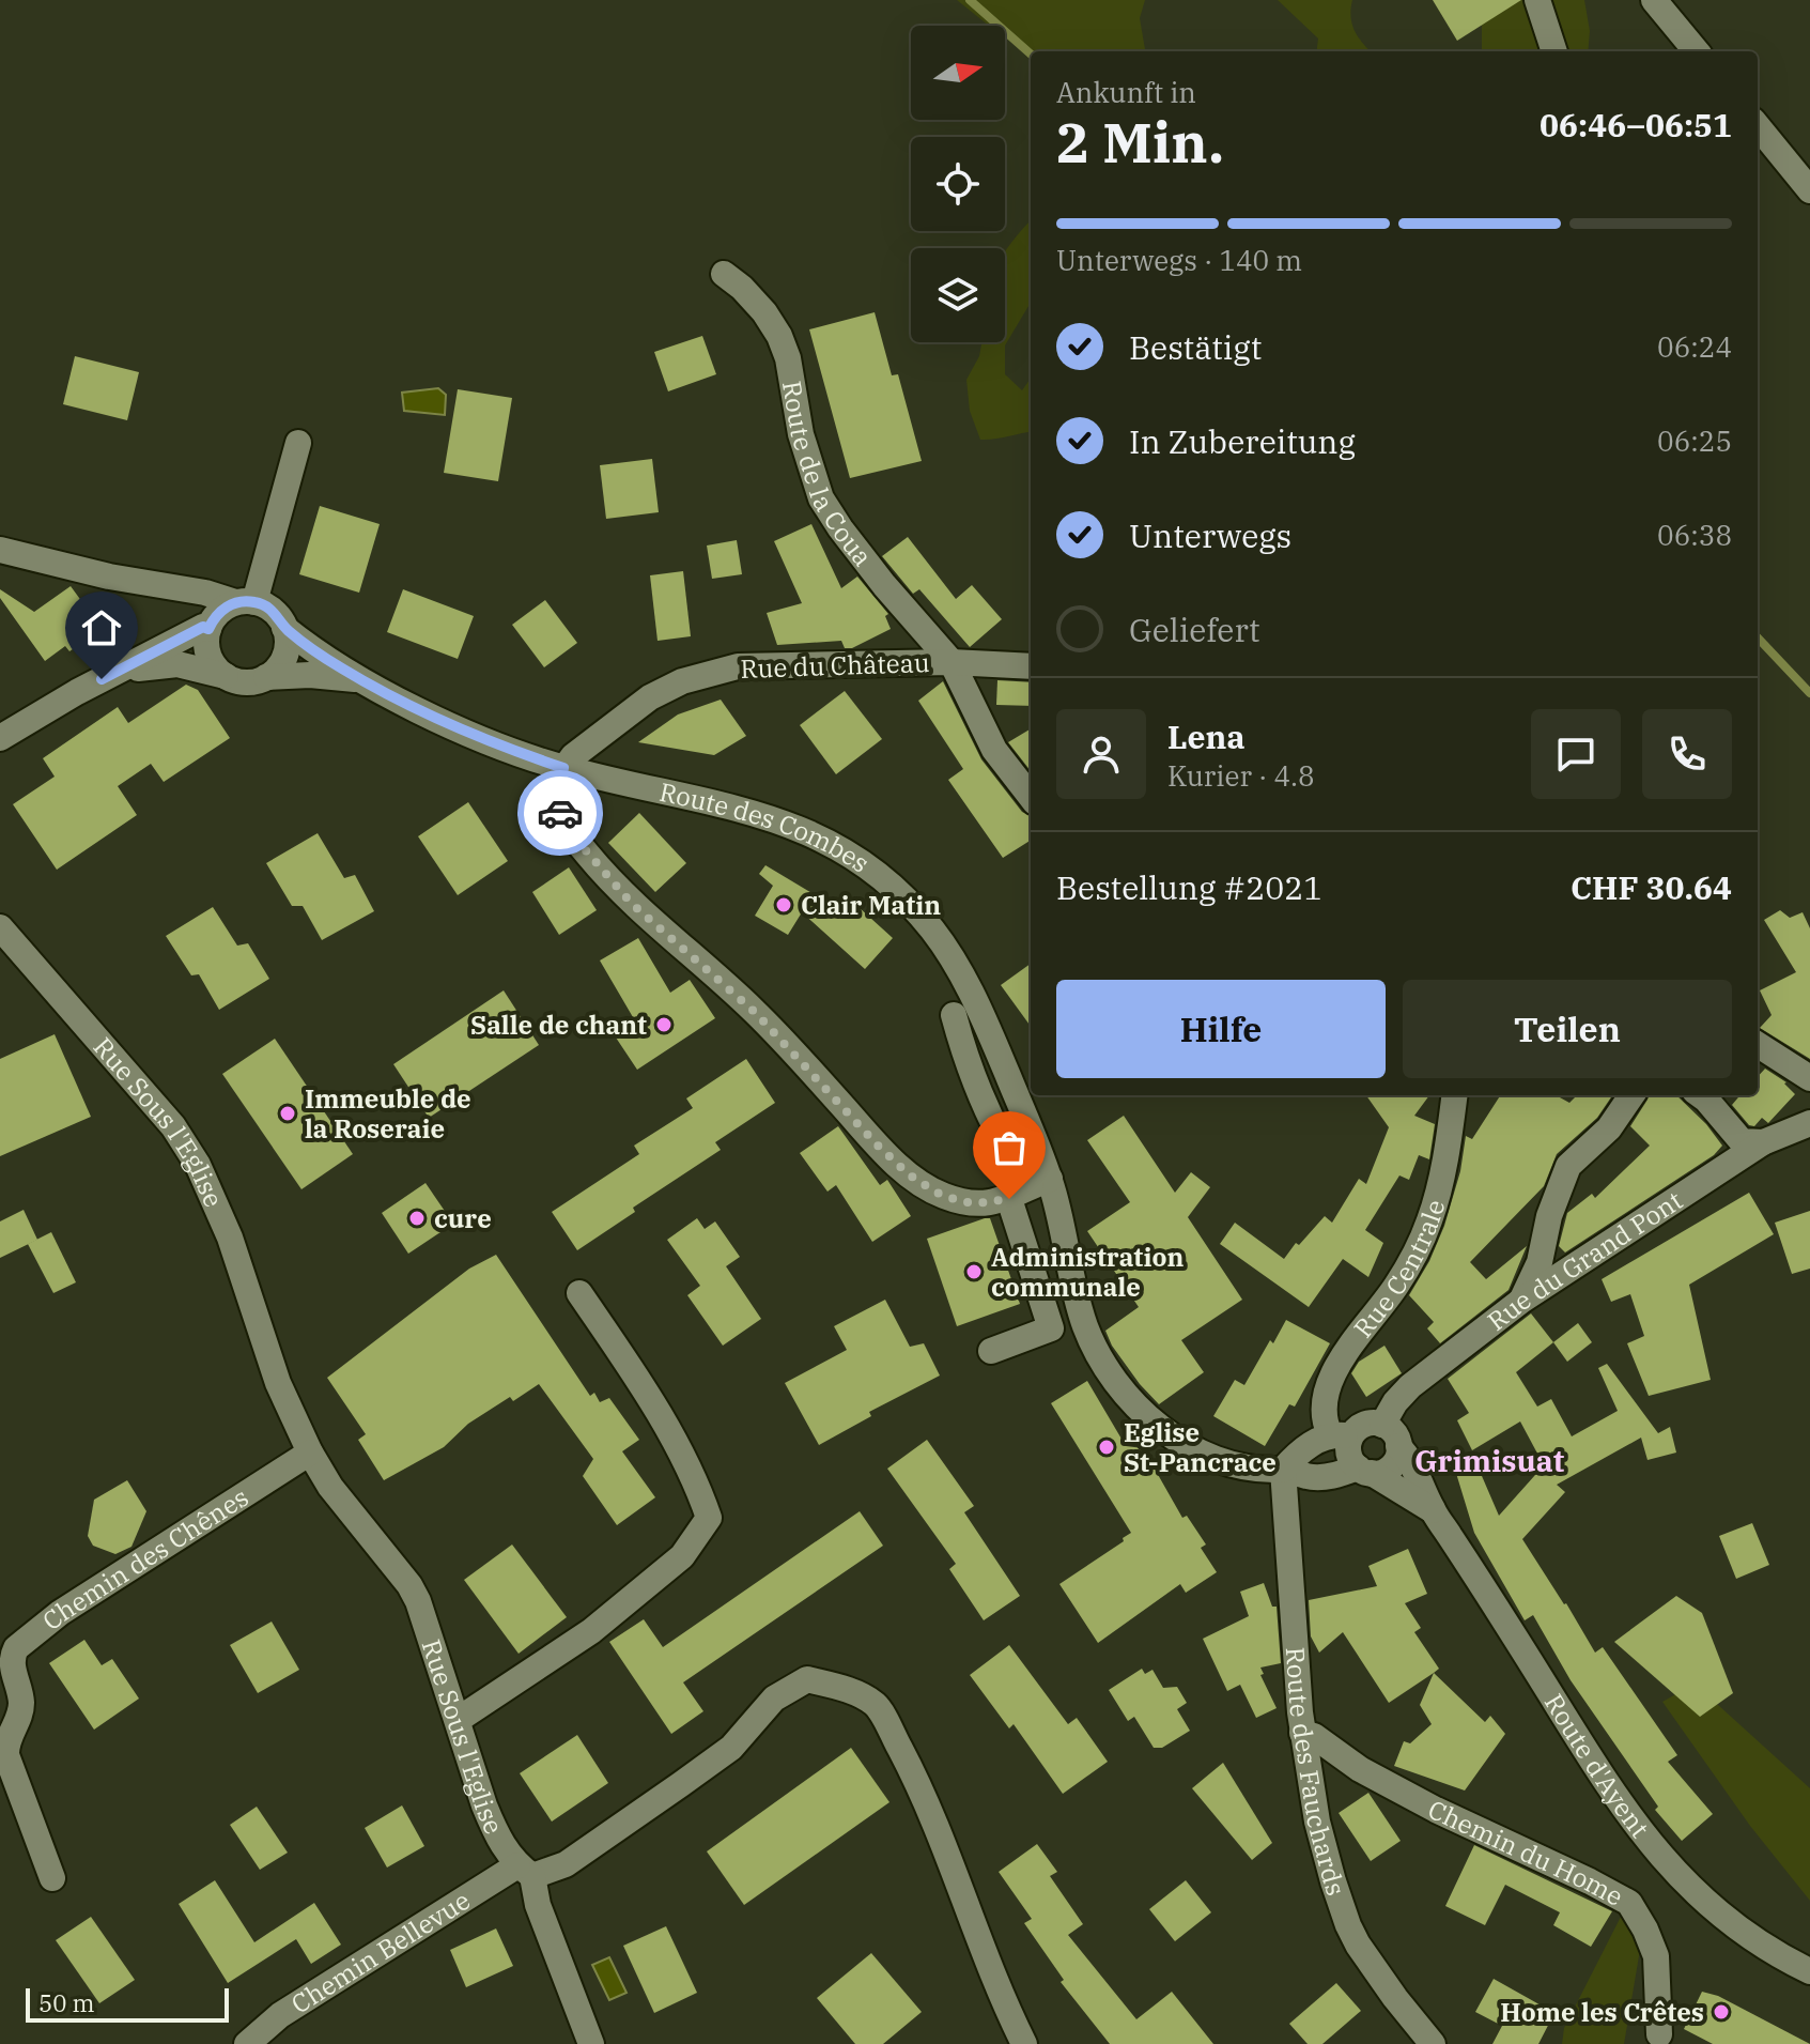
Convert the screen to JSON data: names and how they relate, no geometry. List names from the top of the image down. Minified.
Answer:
{"streets":{"street":["Route de la Coua","Rue du Château","Route des Combes","Rue Sous l'Eglise","Rue du Grand Pont","Rue Centrale","Chemin des Chênes","Route d'Ayent","Route des Fauchards","Chemin du Home","Chemin Bellevue"]},"crossings":[["Route de la Coua","Rue du Château"],["Rue du Château","Route des Combes"],["Route des Combes","Rue du Grand Pont"],["Route des Combes","Rue Centrale"],["Route des Combes","Route d'Ayent"],["Route des Combes","Route des Fauchards"],["Rue Sous l'Eglise","Chemin des Chênes"],["Rue Sous l'Eglise","Chemin Bellevue"],["Rue du Grand Pont","Rue Centrale"],["Rue du Grand Pont","Route d'Ayent"],["Rue Centrale","Route d'Ayent"],["Route des Fauchards","Chemin du Home"]],"districts":["Grimisuat"],"places":["Clair Matin","Salle de chant","Immeuble de la Roseraie","cure","Administration communale","Eglise St-Pancrace","Home les Crêtes"],"scale_bar":"50 m","north":"right","page":{"heading":["2 Min.","Ankunft in","06:46–06:51"],"panel":["Lena","Kurier · 4.8","Bestellung #2021","CHF 30.64"],"bar":"Unterwegs · 140 m","list":[["Bestätigt","06:24"],["In Zubereitung","06:25"],["Unterwegs","06:38"],"Geliefert"],"buttons":["Hilfe","Teilen"],"scale":"50 m"}}
